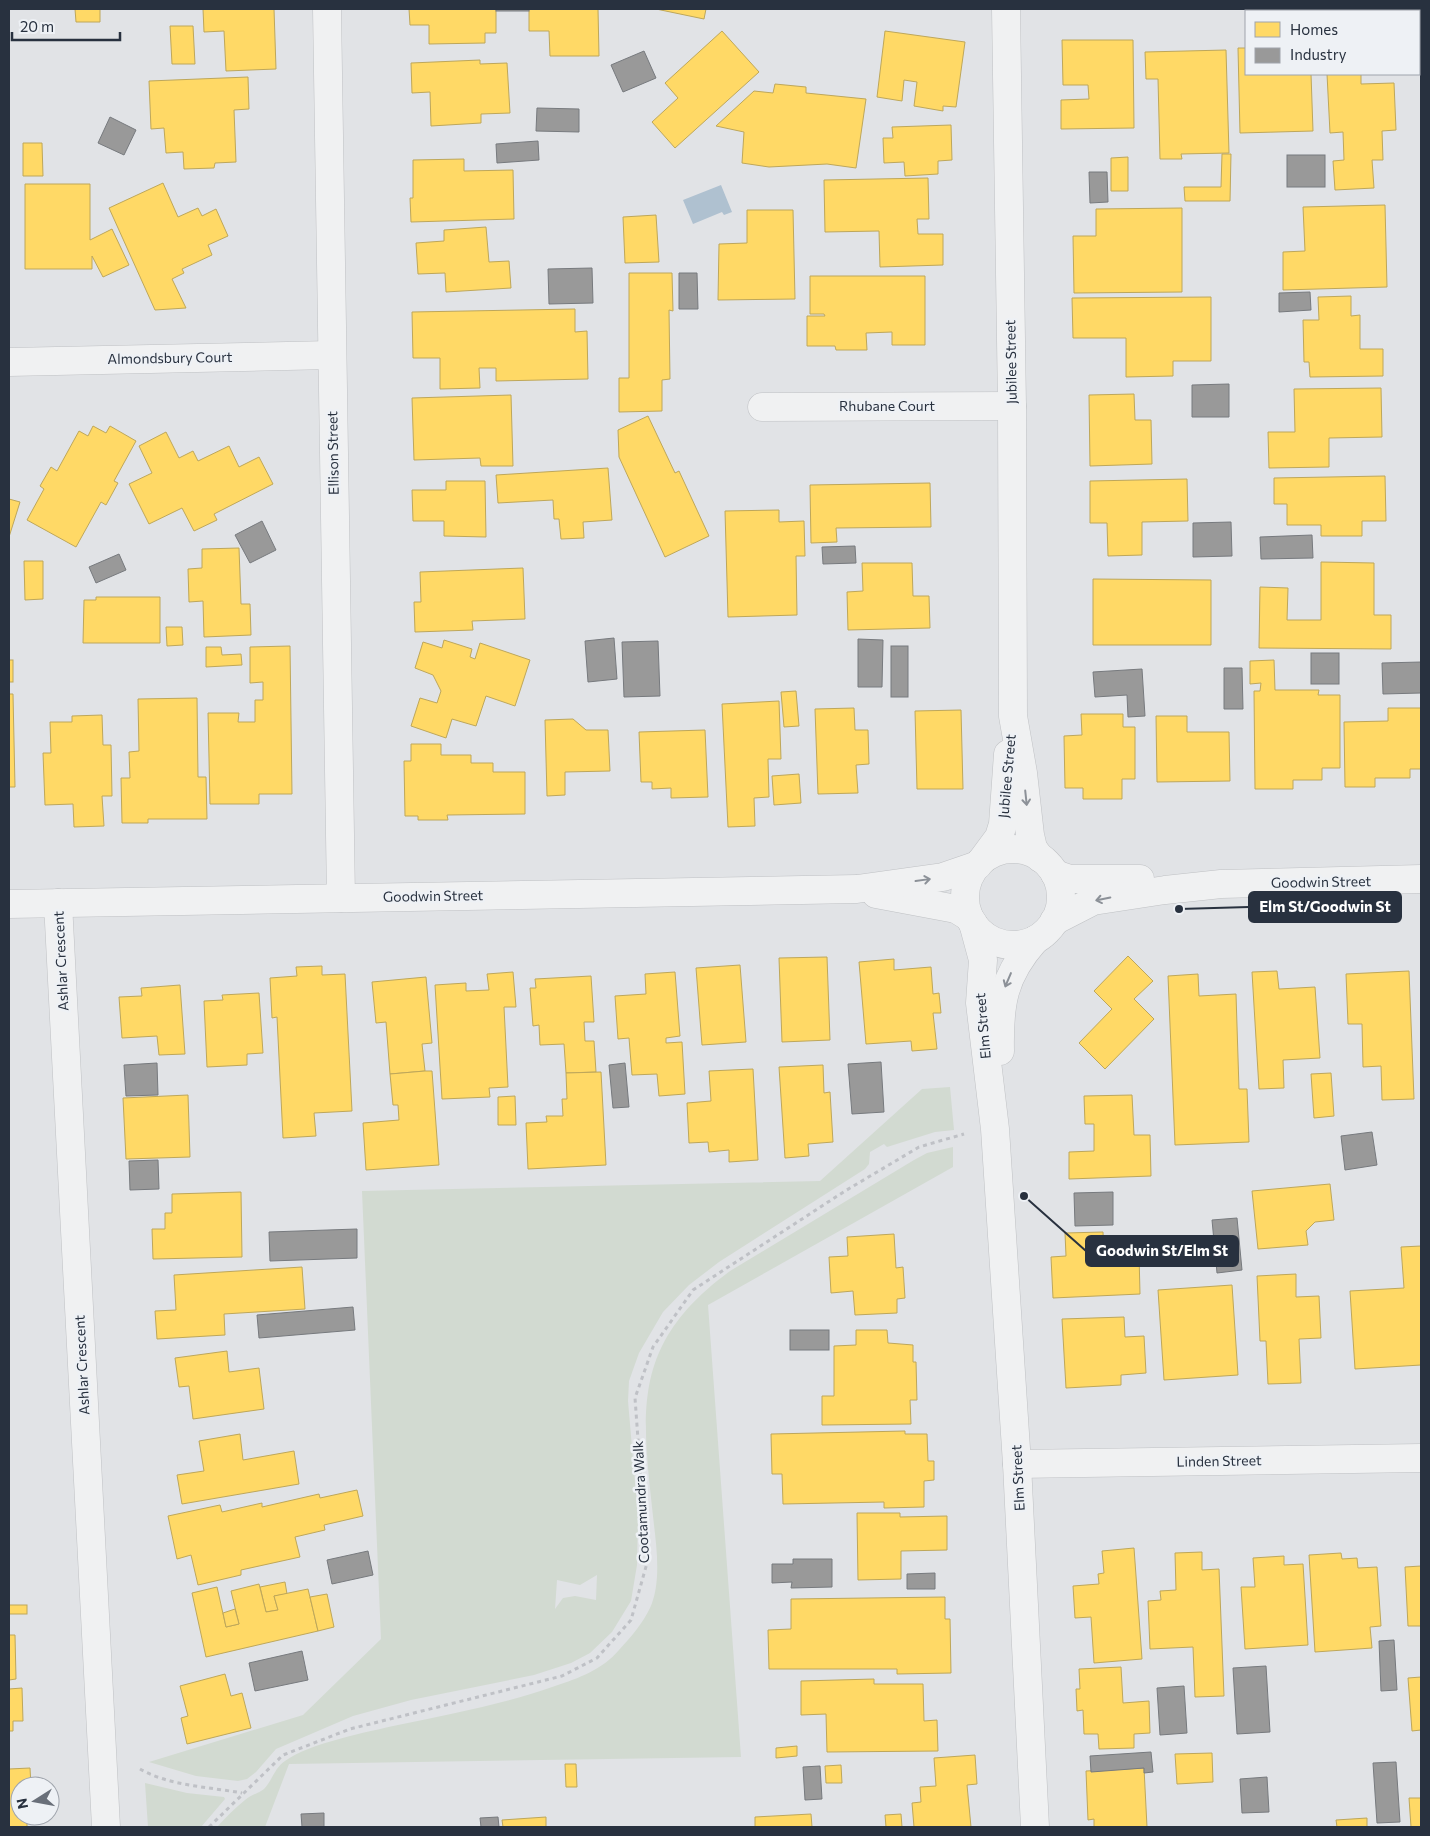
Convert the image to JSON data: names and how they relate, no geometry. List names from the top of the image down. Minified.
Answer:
{"streets":{"street":["Almondsbury Court","Jubilee Street","Rhubane Court","Ellison Street","Goodwin Street","Ashlar Crescent","Elm Street","Linden Street"],"path":["Cootamundra Walk"]},"crossings":[["Almondsbury Court","Ellison Street"],["Jubilee Street","Rhubane Court"],["Jubilee Street","Goodwin Street"],["Jubilee Street","Elm Street"],["Ellison Street","Goodwin Street"],["Goodwin Street","Ashlar Crescent"],["Goodwin Street","Elm Street"],["Elm Street","Linden Street"],["Elm Street","Cootamundra Walk"]],"places":["Elm St/Goodwin St","Goodwin St/Elm St"],"legend":["Homes","Industry"],"scale_bar":"20 m","north":"left"}
